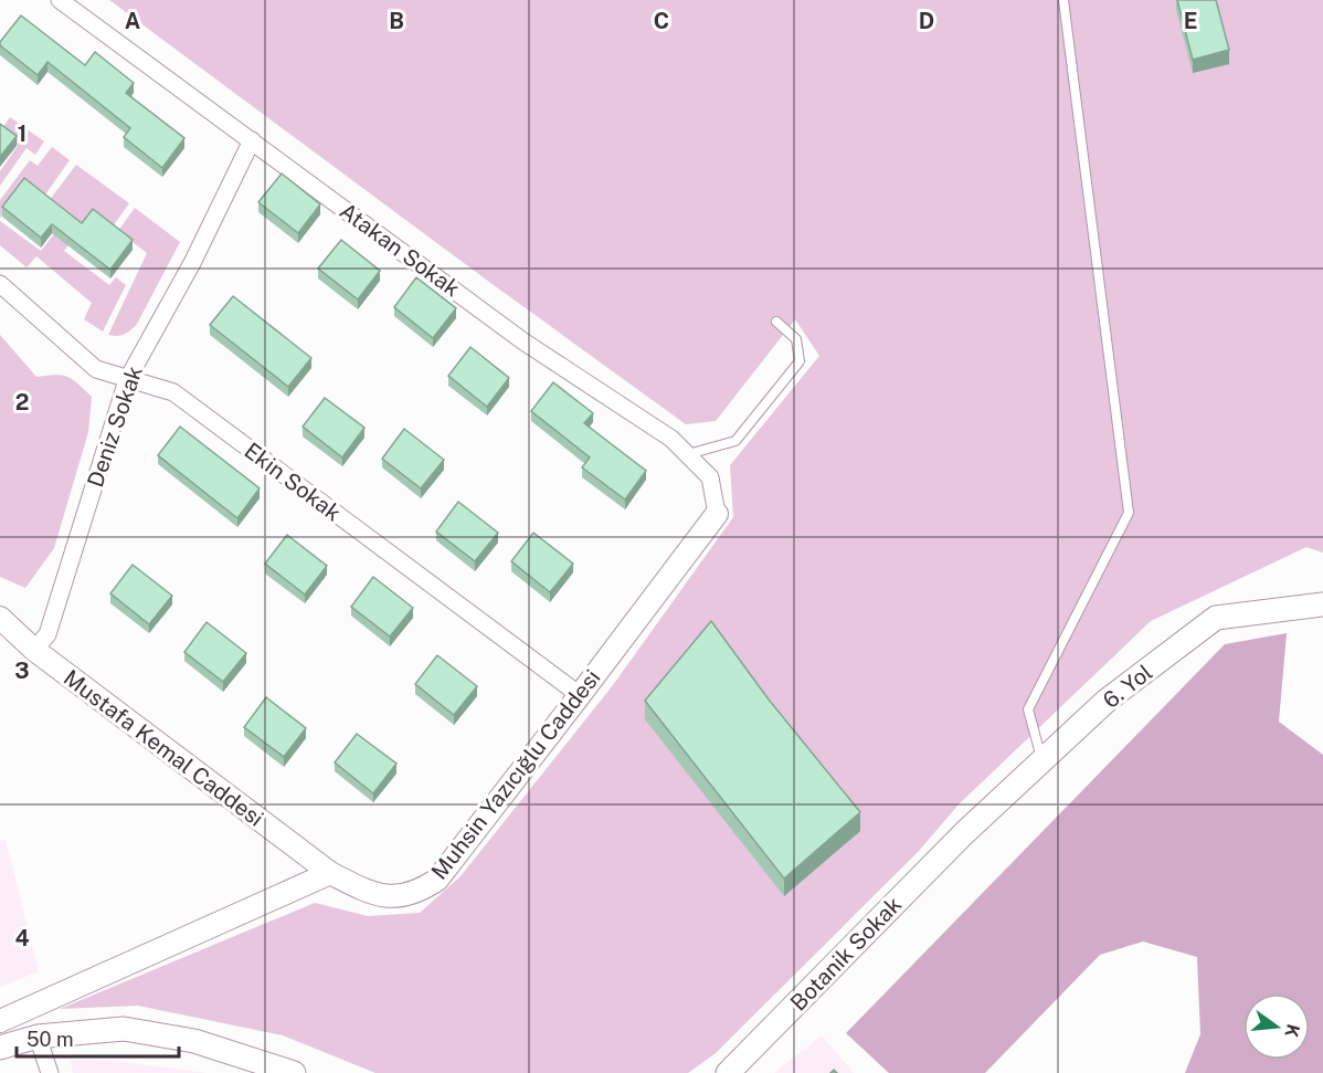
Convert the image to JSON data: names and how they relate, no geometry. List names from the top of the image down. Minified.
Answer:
{"streets":{"main road":["6. Yol","Botanik Sokak"],"street":["Atakan Sokak","Deniz Sokak","Ekin Sokak","Mustafa Kemal Caddesi","Muhsin Yazıcığlu Caddesi"]},"crossings":[["Atakan Sokak","Deniz Sokak"],["Atakan Sokak","Muhsin Yazıcığlu Caddesi"],["Deniz Sokak","Ekin Sokak"],["Deniz Sokak","Mustafa Kemal Caddesi"],["Ekin Sokak","Muhsin Yazıcığlu Caddesi"],["6. Yol","Botanik Sokak"],["Mustafa Kemal Caddesi","Muhsin Yazıcığlu Caddesi"]],"scale_bar":"50 m","north":"right","grid":{"columns":["A","B","C","D","E"],"rows":["1","2","3","4"]}}
